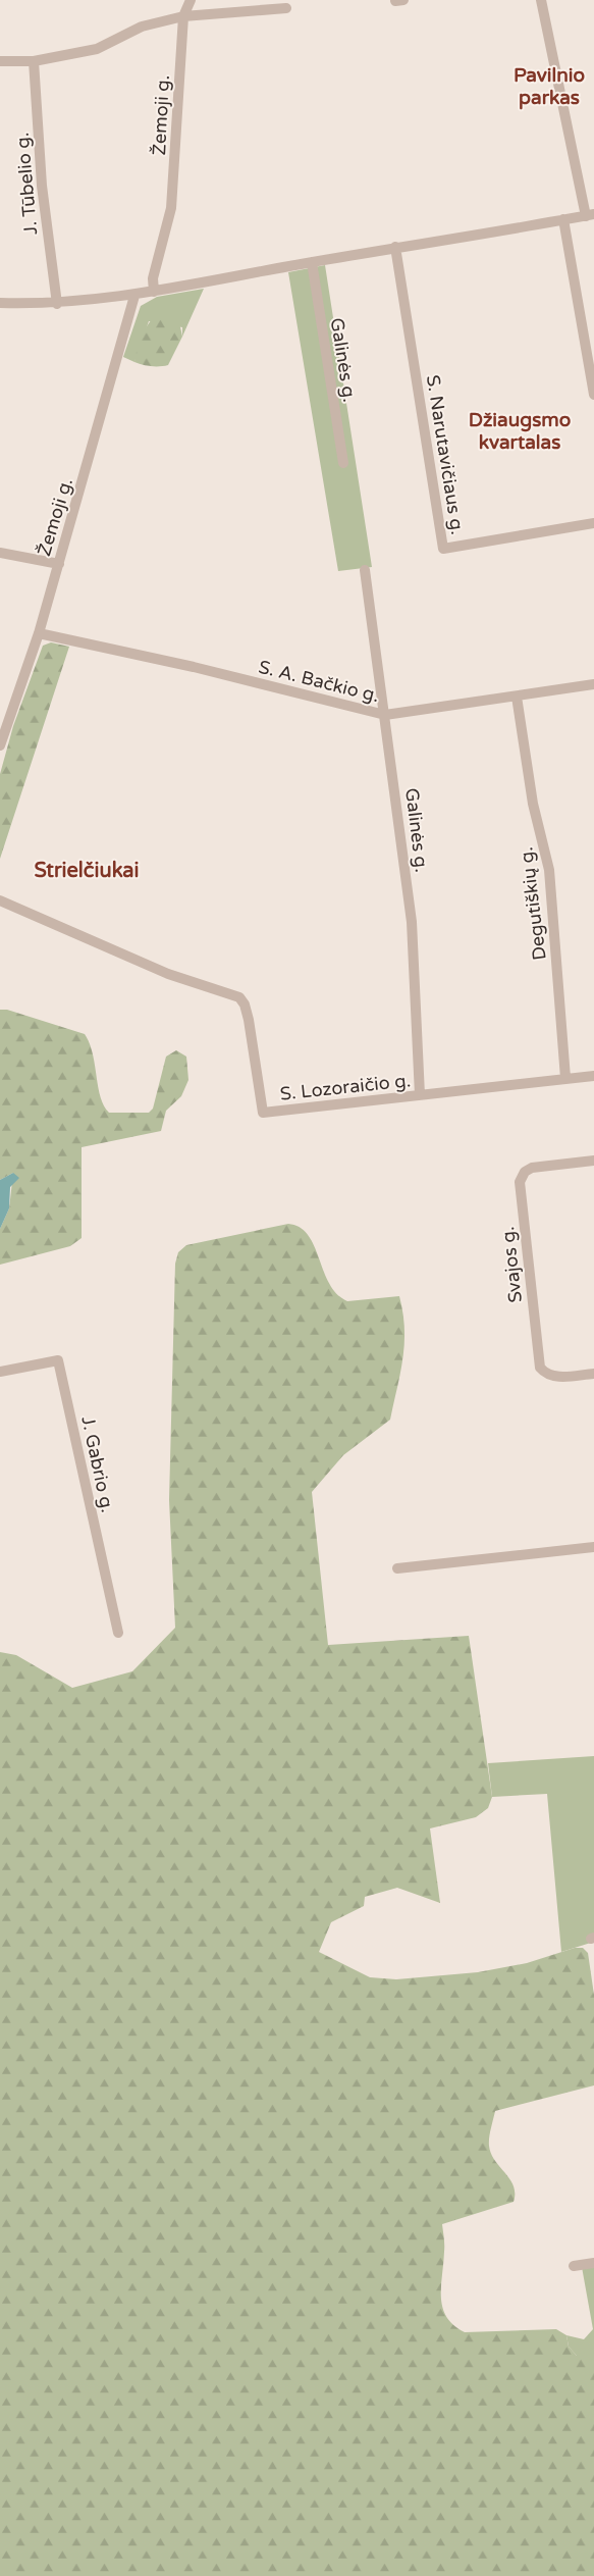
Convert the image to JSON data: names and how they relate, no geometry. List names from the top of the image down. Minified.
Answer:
{"streets":{"street":["Žemoji g.","J. Tūbelio g.","Galinės g.","S. Narutavičiaus g.","S. A. Bačkio g.","Degutiškių g.","S. Lozoraičio g.","Svajos g.","J. Gabrio g."]},"crossings":[["Žemoji g.","S. A. Bačkio g."],["Galinės g.","S. A. Bačkio g."],["Galinės g.","S. Lozoraičio g."],["S. A. Bačkio g.","Degutiškių g."],["Degutiškių g.","S. Lozoraičio g."]],"districts":["Pavilnio parkas","Džiaugsmo kvartalas","Strielčiukai"]}
